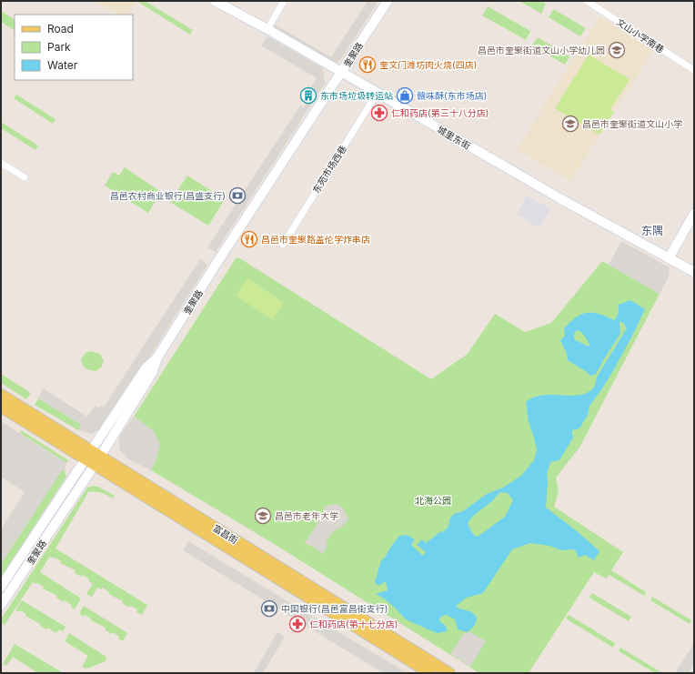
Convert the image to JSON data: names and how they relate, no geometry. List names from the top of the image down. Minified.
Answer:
{"streets":{"main road":["富昌街"],"street":["文山小学南巷","奎聚路","城里东街","东苑市场西巷"]},"crossings":[["奎聚路","城里东街"],["奎聚路","富昌街"],["城里东街","东苑市场西巷"]],"districts":["东隅"],"parks":["北海公园"],"places":{"school or university":["昌邑市奎聚街道文山小学幼儿园","昌邑市奎聚街道文山小学","昌邑市老年大学"],"restaurant":["奎文门潍坊肉火烧(四店)","昌邑市奎聚路盖伦学炸串店"],"building":["东市场垃圾转运站"],"shop":["赣味酥(东市场店)"],"pharmacy":["仁和药店(第三十八分店)","仁和药店(第十七分店)"],"bank":["昌邑农村商业银行(昌盛支行)","中国银行(昌邑富昌街支行)"]},"legend":["Road","Park","Water"]}
